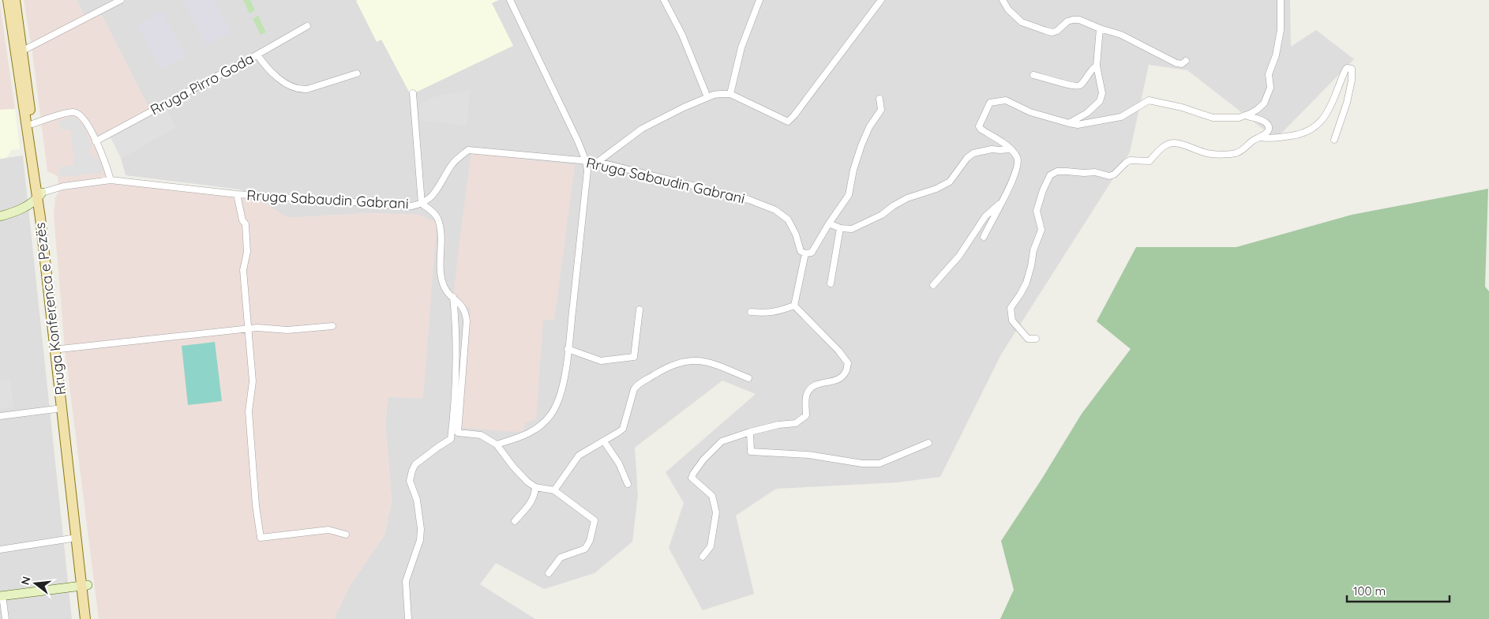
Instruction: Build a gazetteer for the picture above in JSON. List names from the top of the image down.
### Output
{
  "streets": {
    "main road": ["Rruga Konferenca e Pezës"],
    "street": ["Rruga Pirro Goda", "Rruga Sabaudin Gabrani"]
  },
  "crossings": [
    ["Rruga Sabaudin Gabrani", "Rruga Konferenca e Pezës"]
  ],
  "scale_bar": "100 m",
  "north": "left"
}
